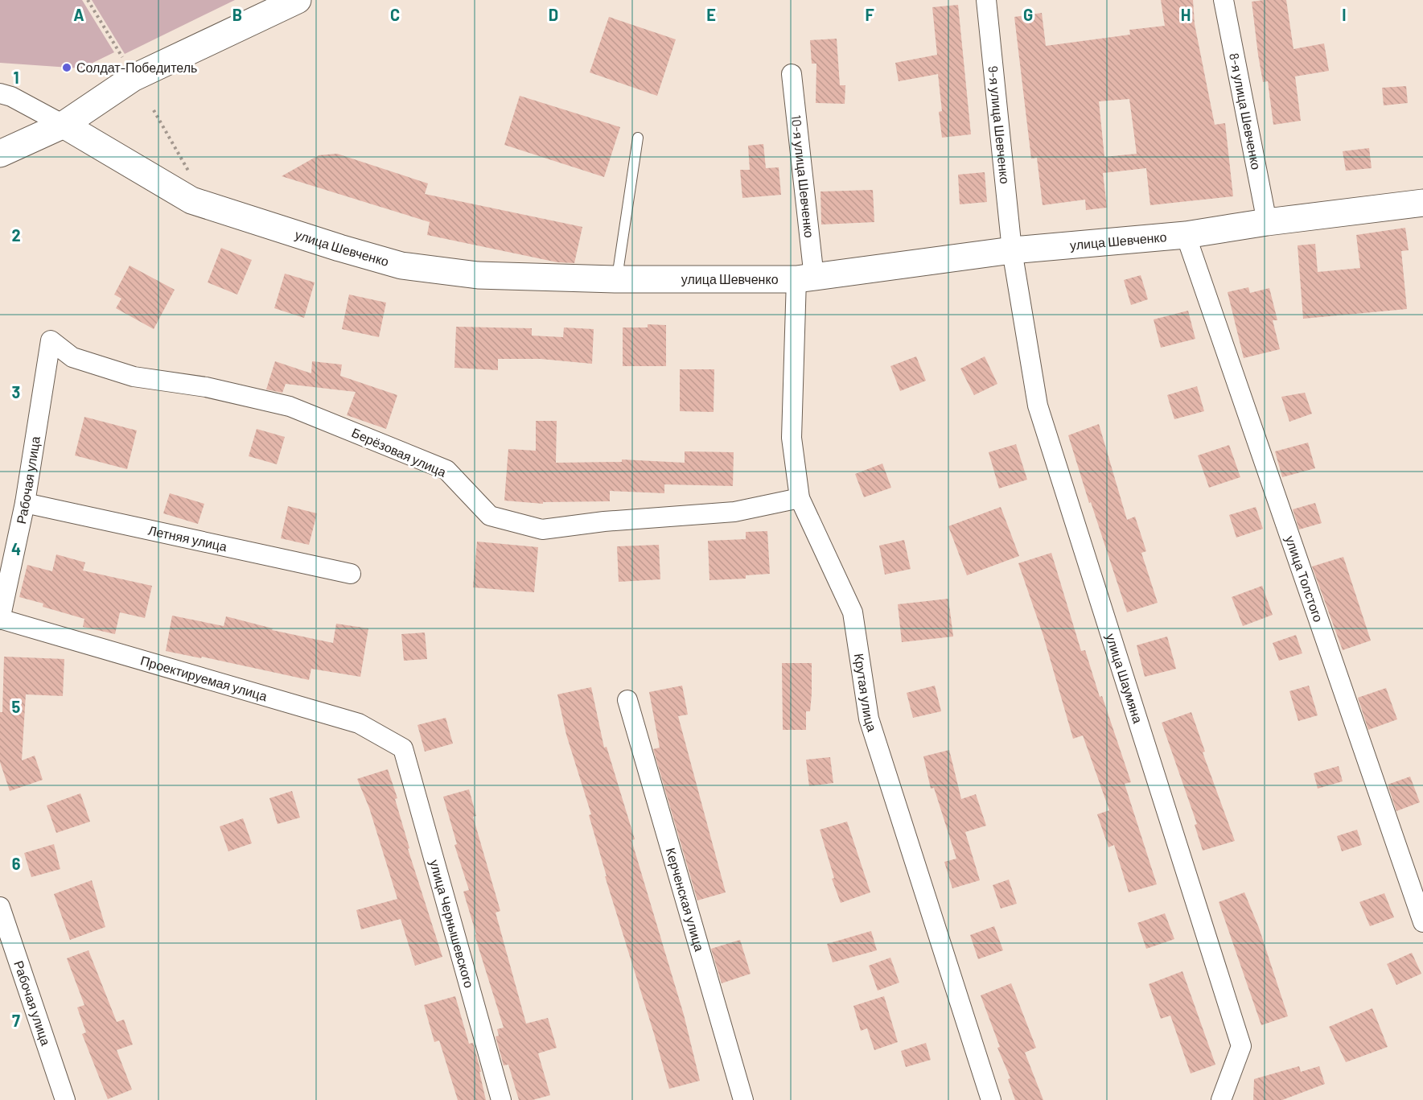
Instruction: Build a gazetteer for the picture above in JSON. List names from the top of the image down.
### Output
{
  "streets": {
    "main road": ["улица Шевченко"],
    "street": [
      "8-я улица Шевченко",
      "9-я улица Шевченко",
      "10-я улица Шевченко",
      "Берёзовая улица",
      "Рабочая улица",
      "Летняя улица",
      "улица Толстого",
      "Проектируемая улица",
      "улица Шаумяна",
      "Крутая улица",
      "Керченская улица",
      "улица Чернышевского"
    ]
  },
  "crossings": [
    ["8-я улица Шевченко", "улица Шевченко"],
    ["9-я улица Шевченко", "улица Шевченко"],
    ["9-я улица Шевченко", "улица Шаумяна"],
    ["10-я улица Шевченко", "улица Шевченко"],
    ["10-я улица Шевченко", "Крутая улица"],
    ["улица Шевченко", "улица Толстого"],
    ["улица Шевченко", "улица Шаумяна"],
    ["улица Шевченко", "Крутая улица"],
    ["Берёзовая улица", "Рабочая улица"],
    ["Берёзовая улица", "Крутая улица"],
    ["Рабочая улица", "Летняя улица"],
    ["Рабочая улица", "Проектируемая улица"],
    ["Проектируемая улица", "улица Чернышевского"]
  ],
  "places": ["Солдат-Победитель"],
  "grid": {
    "columns": [
      "A",
      "B",
      "C",
      "D",
      "E",
      "F",
      "G",
      "H",
      "I"
    ],
    "rows": [
      "1",
      "2",
      "3",
      "4",
      "5",
      "6",
      "7"
    ]
  }
}
